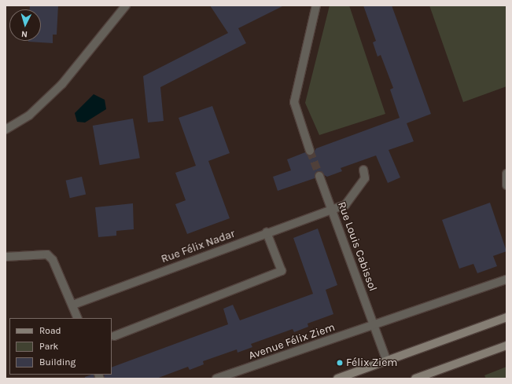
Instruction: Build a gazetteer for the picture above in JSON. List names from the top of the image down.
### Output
{
  "streets": {
    "street": ["Rue Félix Nadar", "Rue Louis Cabissol", "Avenue Félix Ziem"]
  },
  "crossings": [
    ["Rue Félix Nadar", "Rue Louis Cabissol"],
    ["Rue Louis Cabissol", "Avenue Félix Ziem"]
  ],
  "places": ["Félix Ziem"],
  "legend": ["Road", "Park", "Building"],
  "north": "bottom"
}
